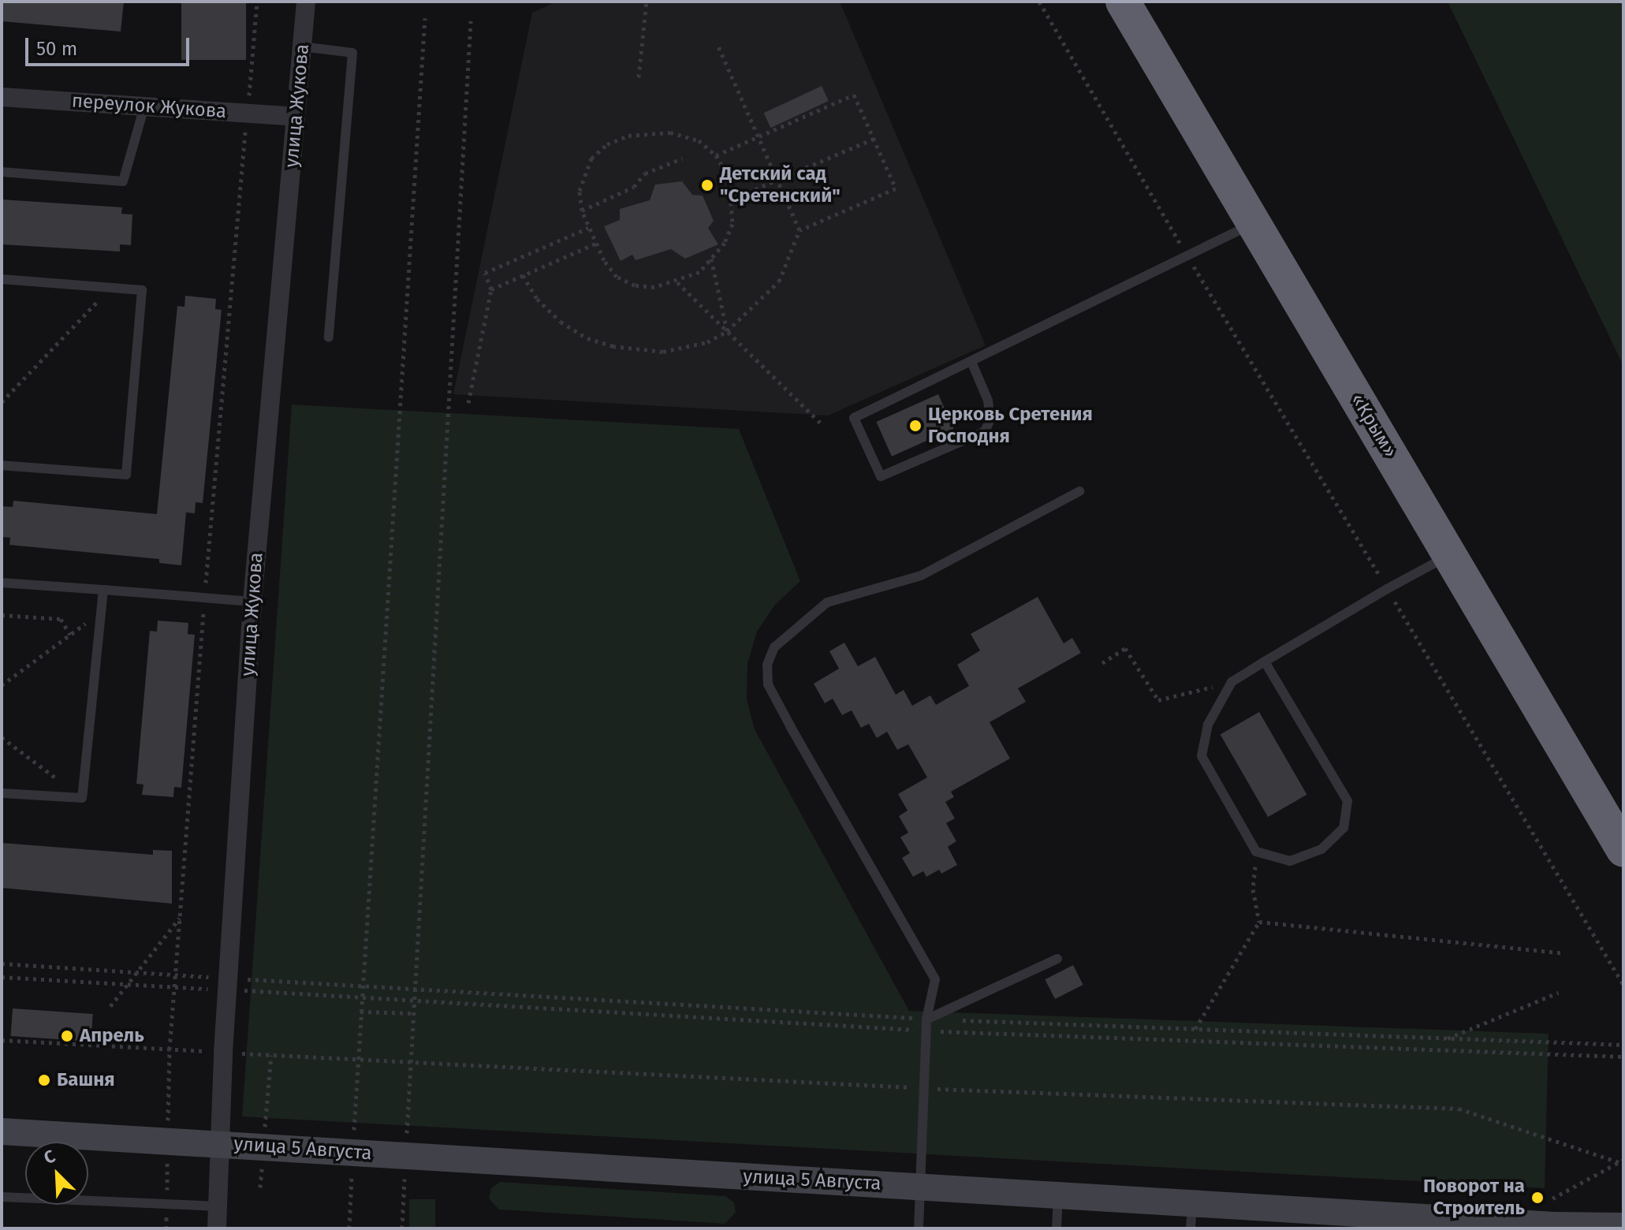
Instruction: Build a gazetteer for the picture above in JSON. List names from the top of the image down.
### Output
{
  "streets": {
    "highway": ["«Крым»"],
    "street": ["улица Жукова", "переулок Жукова", "улица 5 Августа"]
  },
  "crossings": [
    ["улица Жукова", "переулок Жукова"],
    ["улица Жукова", "улица 5 Августа"]
  ],
  "places": [
    "Детский сад \"Сретенский\"",
    "Церковь Сретения Господня",
    "Апрель",
    "Башня",
    "Поворот на Строитель"
  ],
  "scale_bar": "50 m",
  "north": "top left"
}
